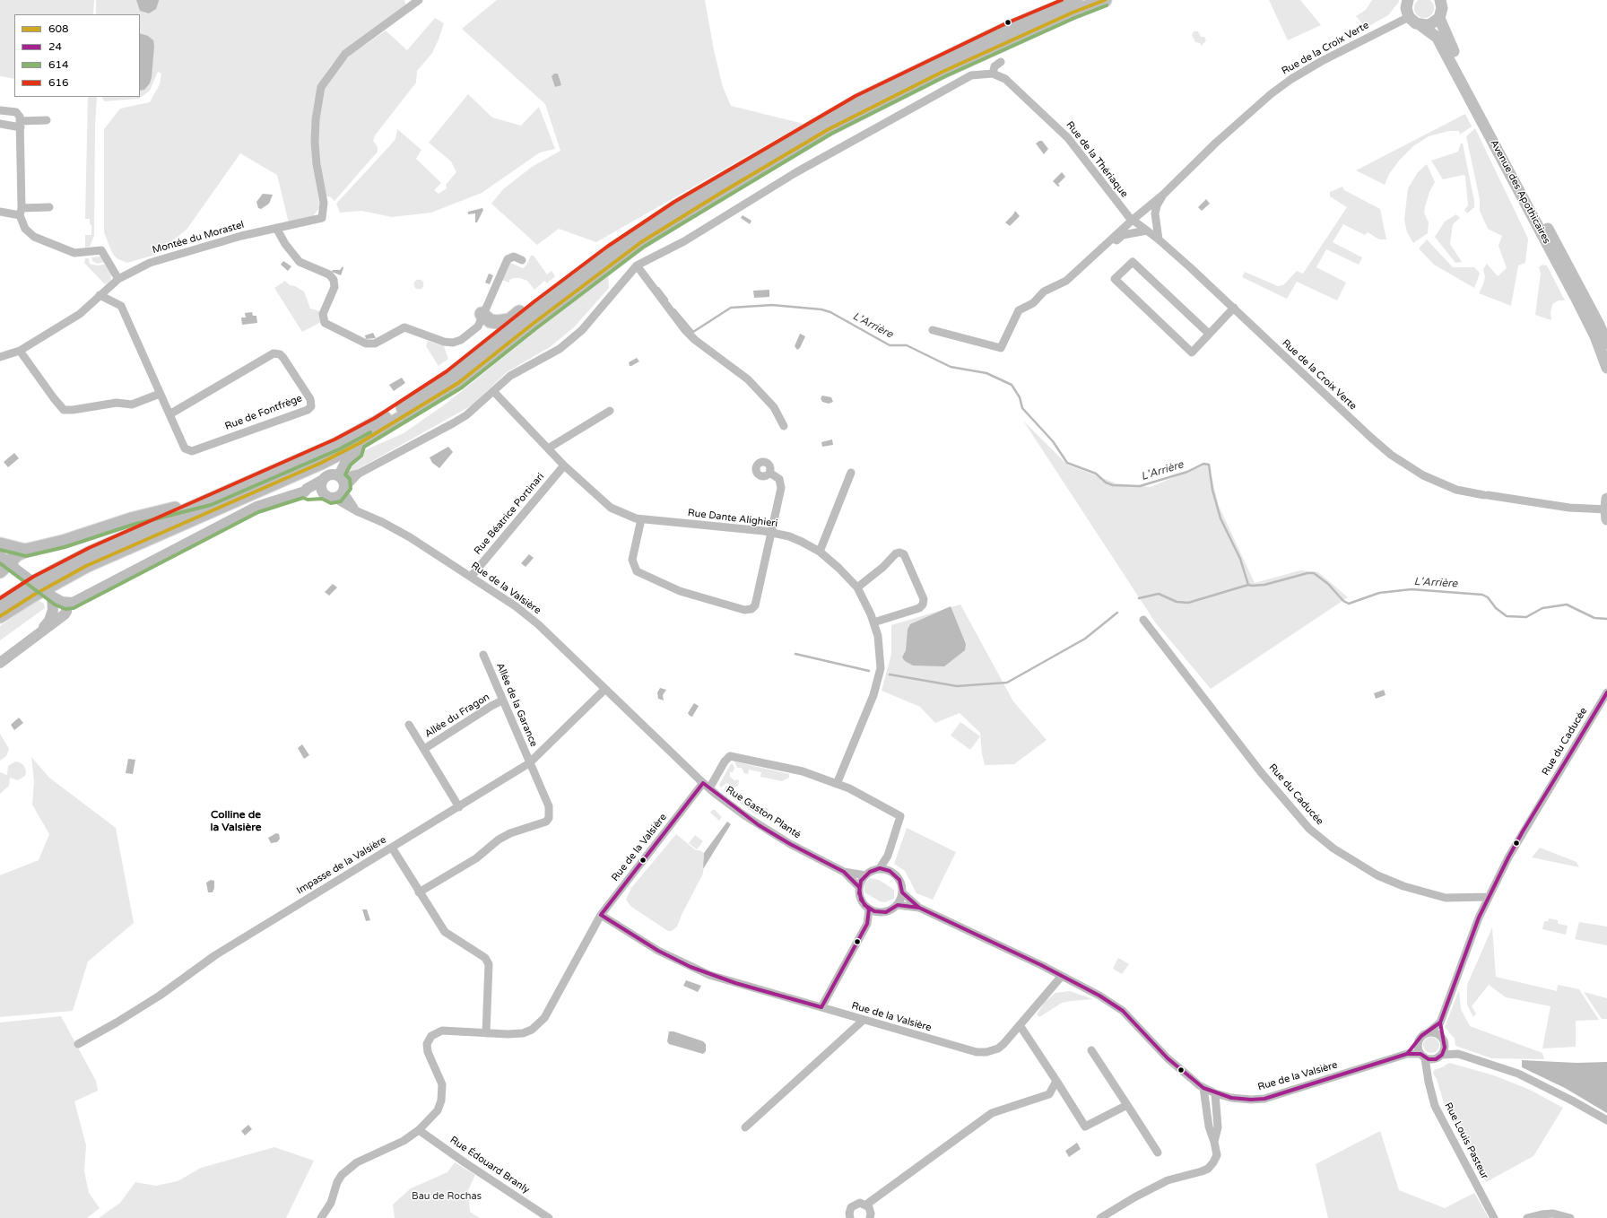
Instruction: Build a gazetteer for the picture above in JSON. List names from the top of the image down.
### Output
{
  "streets": {
    "main road": ["Avenue des Apothicaires"],
    "street": [
      "Rue de la Croix Verte",
      "Rue de la Thériaque",
      "Montée du Morastel",
      "Rue de Fontfrège",
      "Rue Béatrice Portinari",
      "Rue Dante Alighieri",
      "Rue de la Valsière",
      "Allée de la Garance",
      "Allée du Fragon",
      "Rue du Caducée",
      "Rue Gaston Planté",
      "Impasse de la Valsière",
      "Rue Louis Pasteur",
      "Rue Édouard Branly"
    ]
  },
  "crossings": [
    ["Rue de la Croix Verte", "Rue de la Thériaque"],
    ["Rue de la Croix Verte", "Avenue des Apothicaires"],
    ["Montée du Morastel", "Rue de Fontfrège"],
    ["Rue Béatrice Portinari", "Rue Dante Alighieri"],
    ["Rue Béatrice Portinari", "Rue de la Valsière"],
    ["Rue de la Valsière", "Rue du Caducée"],
    ["Rue de la Valsière", "Rue Gaston Planté"],
    ["Rue de la Valsière", "Impasse de la Valsière"],
    ["Rue de la Valsière", "Rue Louis Pasteur"],
    ["Allée de la Garance", "Allée du Fragon"],
    ["Allée de la Garance", "Impasse de la Valsière"],
    ["Rue du Caducée", "Rue Louis Pasteur"]
  ],
  "districts": ["Colline de la Valsière"],
  "water": ["L'Arrière"],
  "parks": ["Bau de Rochas"],
  "lines": [
    "transit line 608",
    "transit line 616",
    "transit line 614",
    "transit line 24"
  ],
  "legend": [
    "608",
    "24",
    "614",
    "616"
  ]
}
